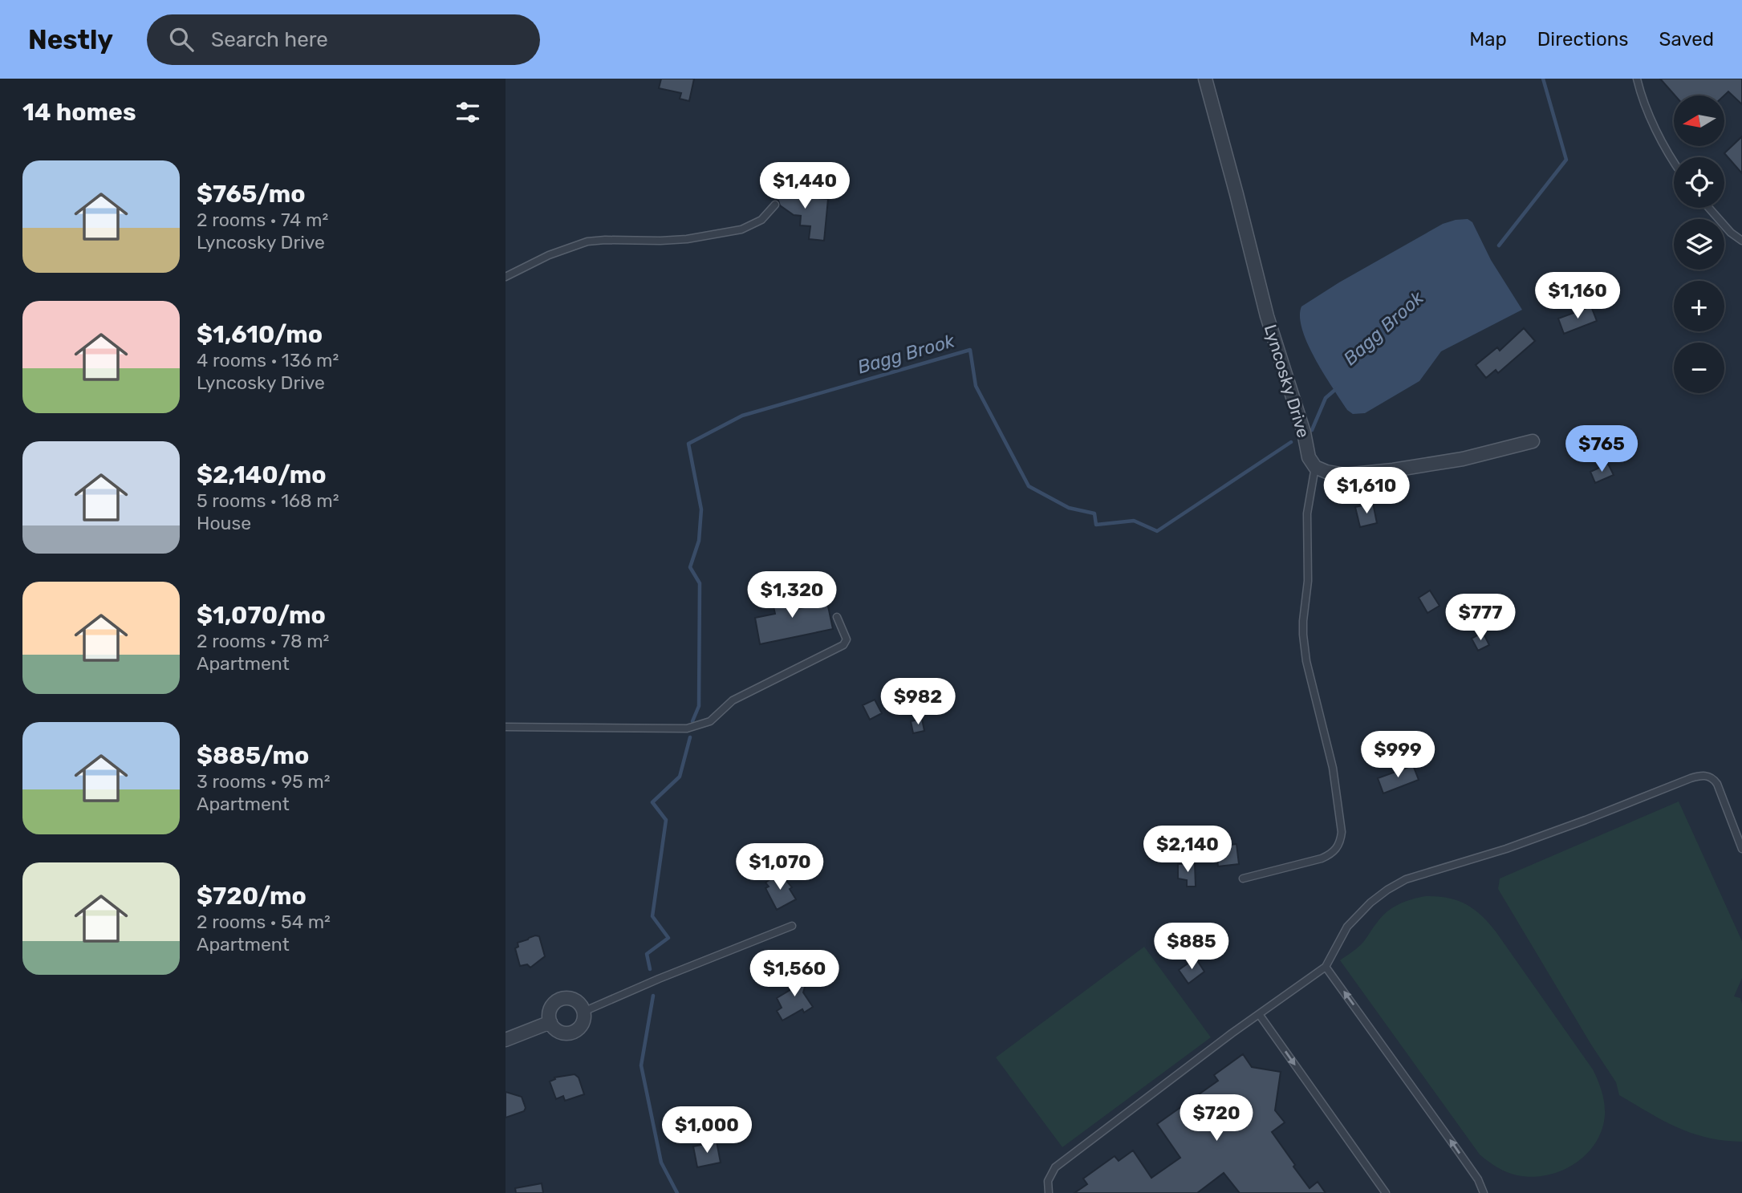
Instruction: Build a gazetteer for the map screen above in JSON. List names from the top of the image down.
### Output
{
  "streets": {
    "street": ["Lyncosky Drive"]
  },
  "water": ["Bagg Brook"],
  "north": "left",
  "page": {
    "header": "Nestly",
    "search": "Search here",
    "nav": ["Map", "Directions", "Saved"],
    "heading": "14 homes",
    "map_buttons": ["+", "−"],
    "list": [
      {
        "name": "$765/mo",
        "note": "2 rooms · 74 m² · Lyncosky Drive"
      },
      {
        "name": "$1,610/mo",
        "note": "4 rooms · 136 m² · Lyncosky Drive"
      },
      {
        "name": "$2,140/mo",
        "note": "5 rooms · 168 m² · House"
      },
      {
        "name": "$1,070/mo",
        "note": "2 rooms · 78 m² · Apartment"
      },
      {
        "name": "$885/mo",
        "note": "3 rooms · 95 m² · Apartment"
      },
      {
        "name": "$720/mo",
        "note": "2 rooms · 54 m² · Apartment"
      }
    ],
    "price": [
      "$1,440",
      "$1,160",
      "$765",
      "$1,610",
      "$1,320",
      "$777",
      "$982",
      "$999",
      "$2,140",
      "$1,070",
      "$885",
      "$1,560",
      "$720",
      "$1,000"
    ]
  }
}
